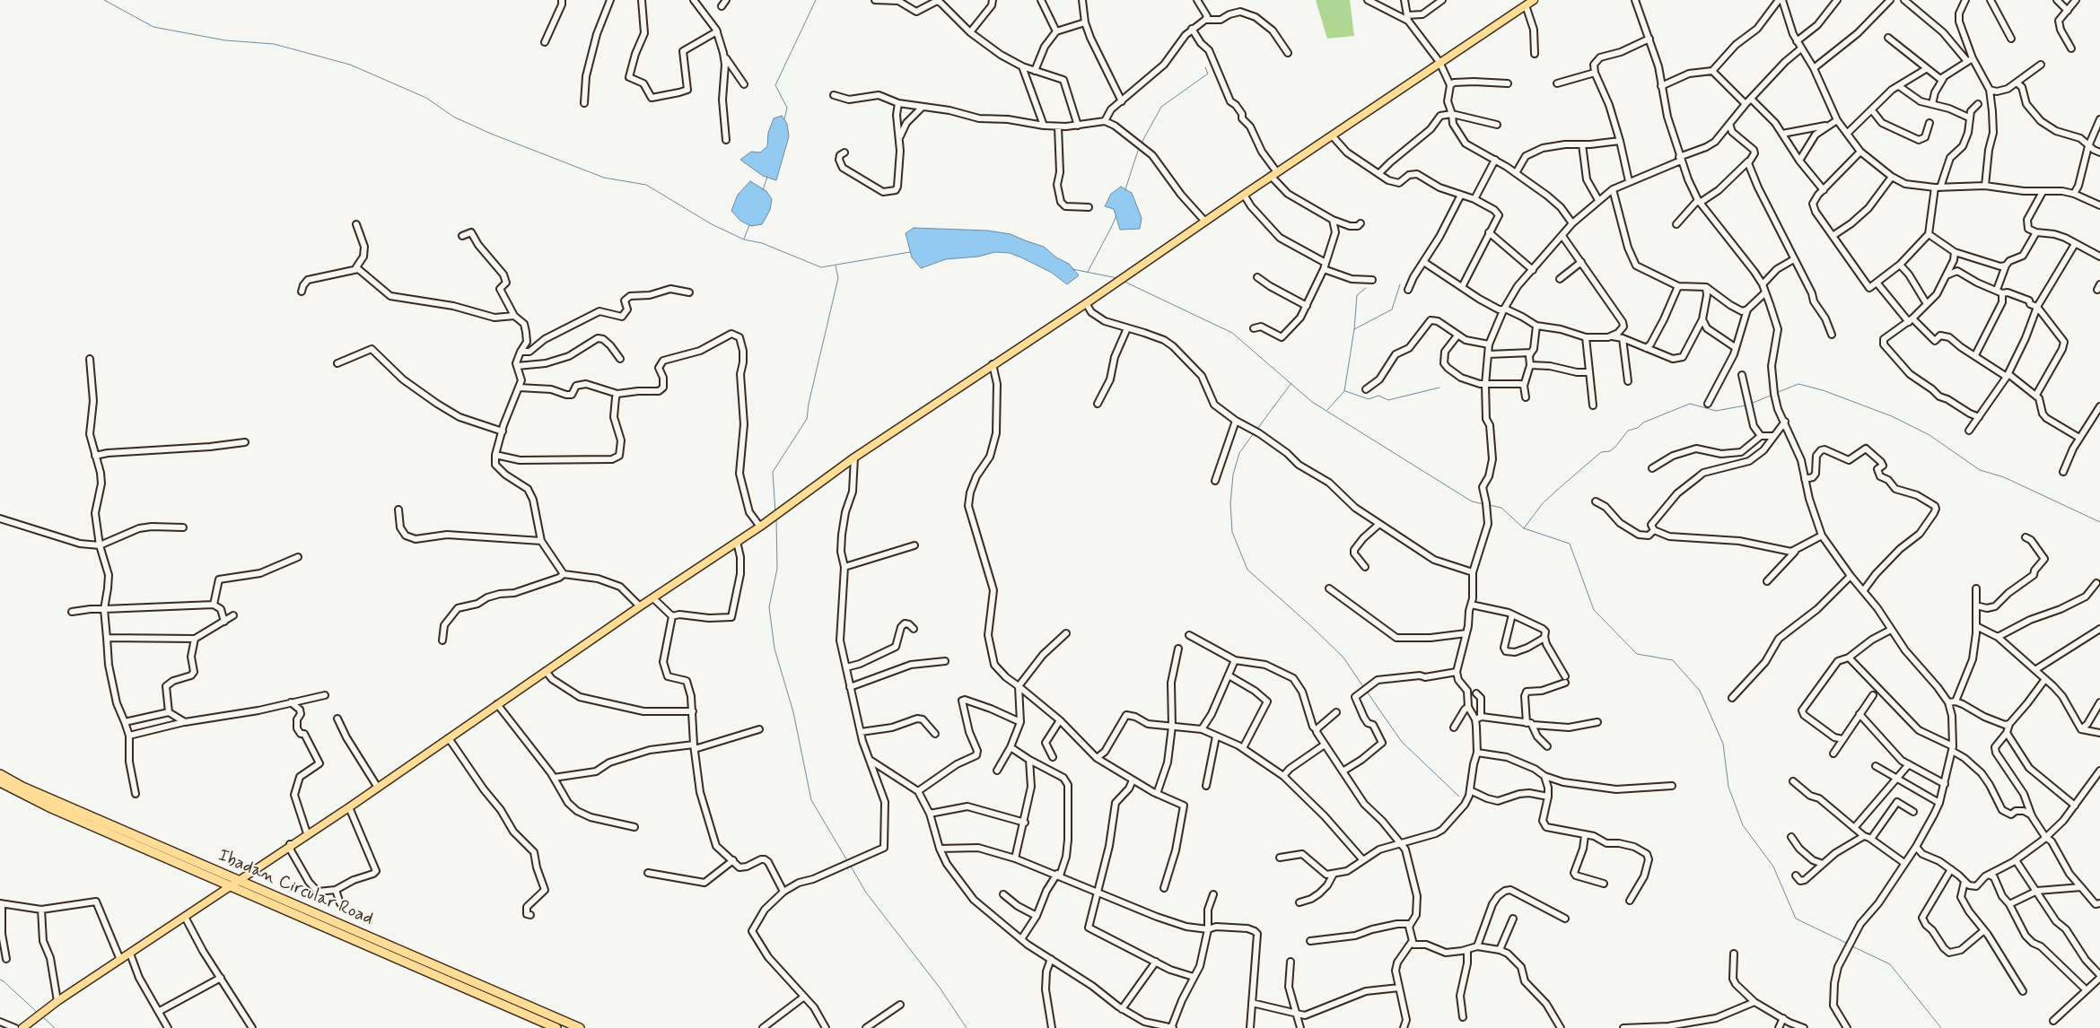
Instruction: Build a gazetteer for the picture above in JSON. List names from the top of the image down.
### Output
{
  "streets": {
    "highway": ["Ibadan Circular Road"]
  }
}
